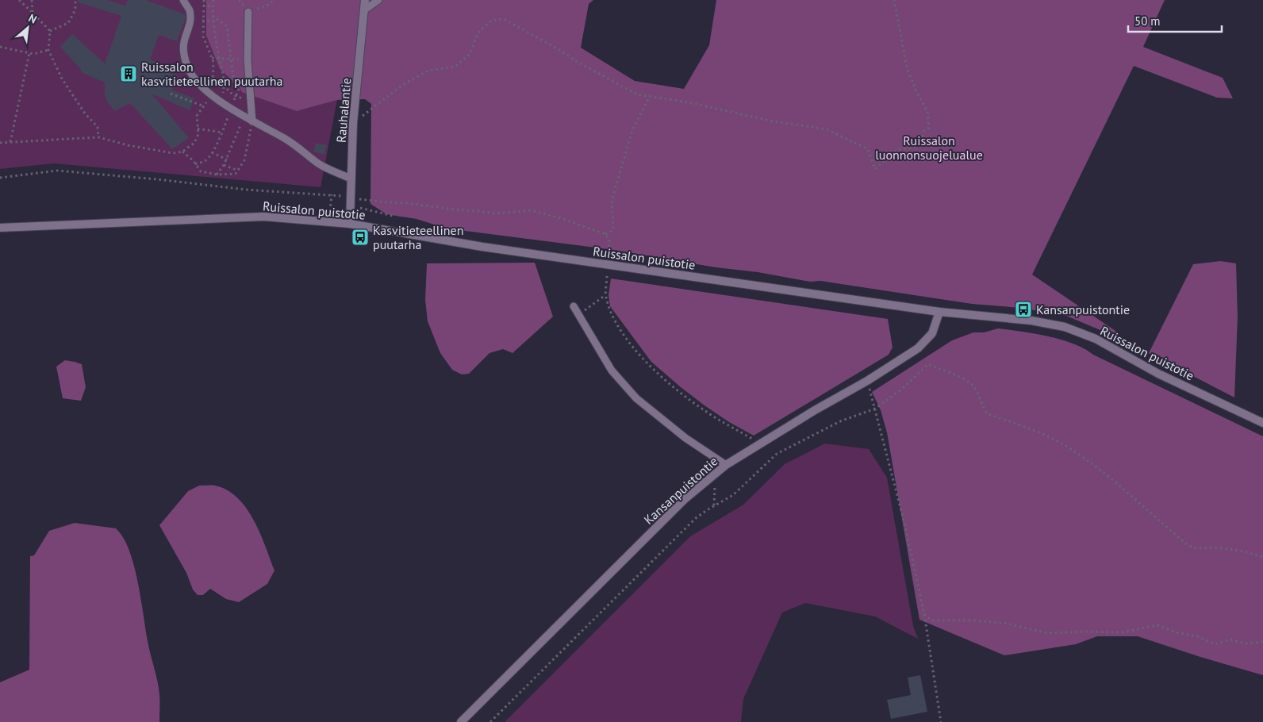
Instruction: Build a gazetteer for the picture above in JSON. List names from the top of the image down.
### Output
{
  "streets": {
    "street": ["Rauhalantie", "Ruissalon puistotie", "Kansanpuistontie"]
  },
  "crossings": [
    ["Rauhalantie", "Ruissalon puistotie"],
    ["Ruissalon puistotie", "Kansanpuistontie"]
  ],
  "parks": ["Ruissalon luonnonsuojelualue"],
  "places": {
    "building": ["Ruissalon kasvitieteellinen puutarha"],
    "bus stop": ["Kasvitieteellinen puutarha", "Kansanpuistontie"]
  },
  "scale_bar": "50 m",
  "north": "top right"
}
